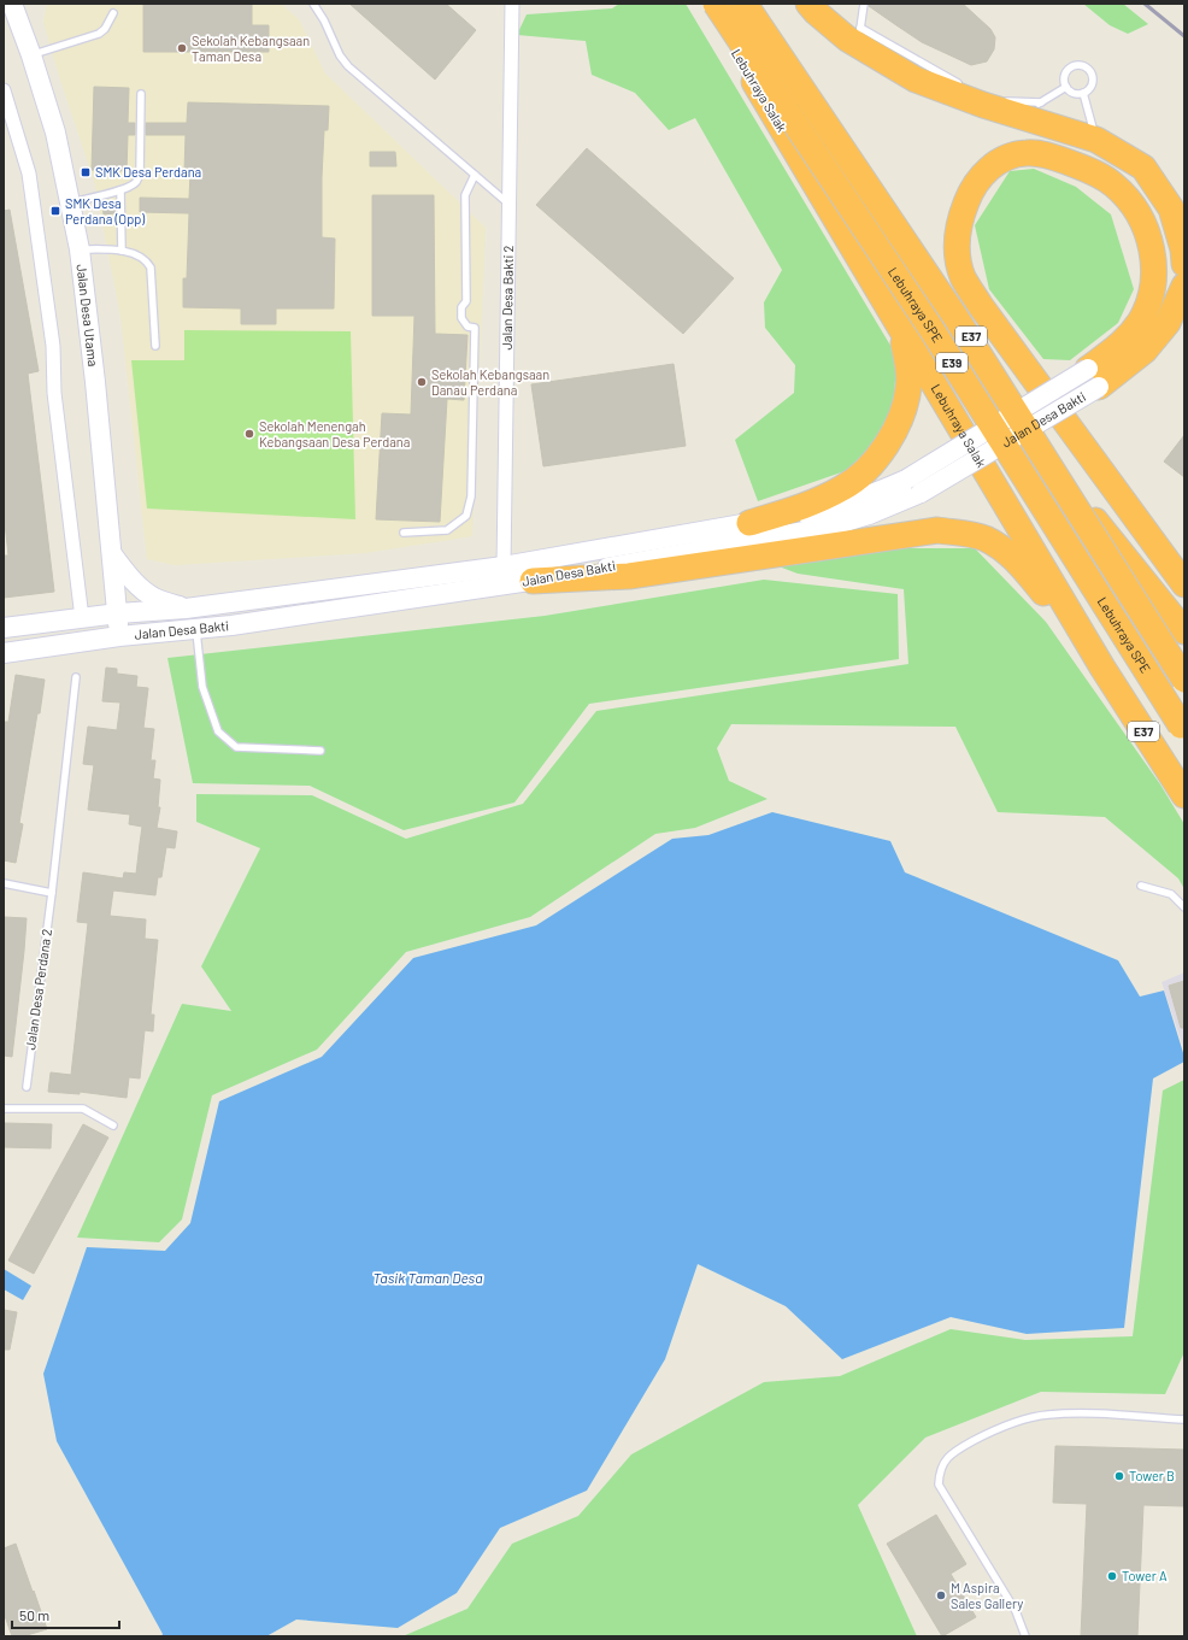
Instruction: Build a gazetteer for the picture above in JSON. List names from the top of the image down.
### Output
{
  "streets": {
    "highway": [
      "Lebuhraya Salak",
      "Lebuhraya SPE",
      "E37",
      "E39"
    ],
    "street": ["Jalan Desa Bakti 2", "Jalan Desa Utama", "Jalan Desa Bakti"],
    "lane": ["Jalan Desa Perdana 2"]
  },
  "crossings": [
    ["Jalan Desa Bakti 2", "Jalan Desa Bakti"],
    ["Jalan Desa Utama", "Jalan Desa Bakti"]
  ],
  "water": ["Tasik Taman Desa"],
  "places": {
    "other": [
      "Sekolah Kebangsaan Taman Desa",
      "Sekolah Kebangsaan Danau Perdana",
      "Sekolah Menengah Kebangsaan Desa Perdana",
      "Tower B",
      "Tower A",
      "M Aspira Sales Gallery"
    ],
    "transit": ["SMK Desa Perdana", "SMK Desa Perdana (Opp)"]
  },
  "scale_bar": "50 m"
}
